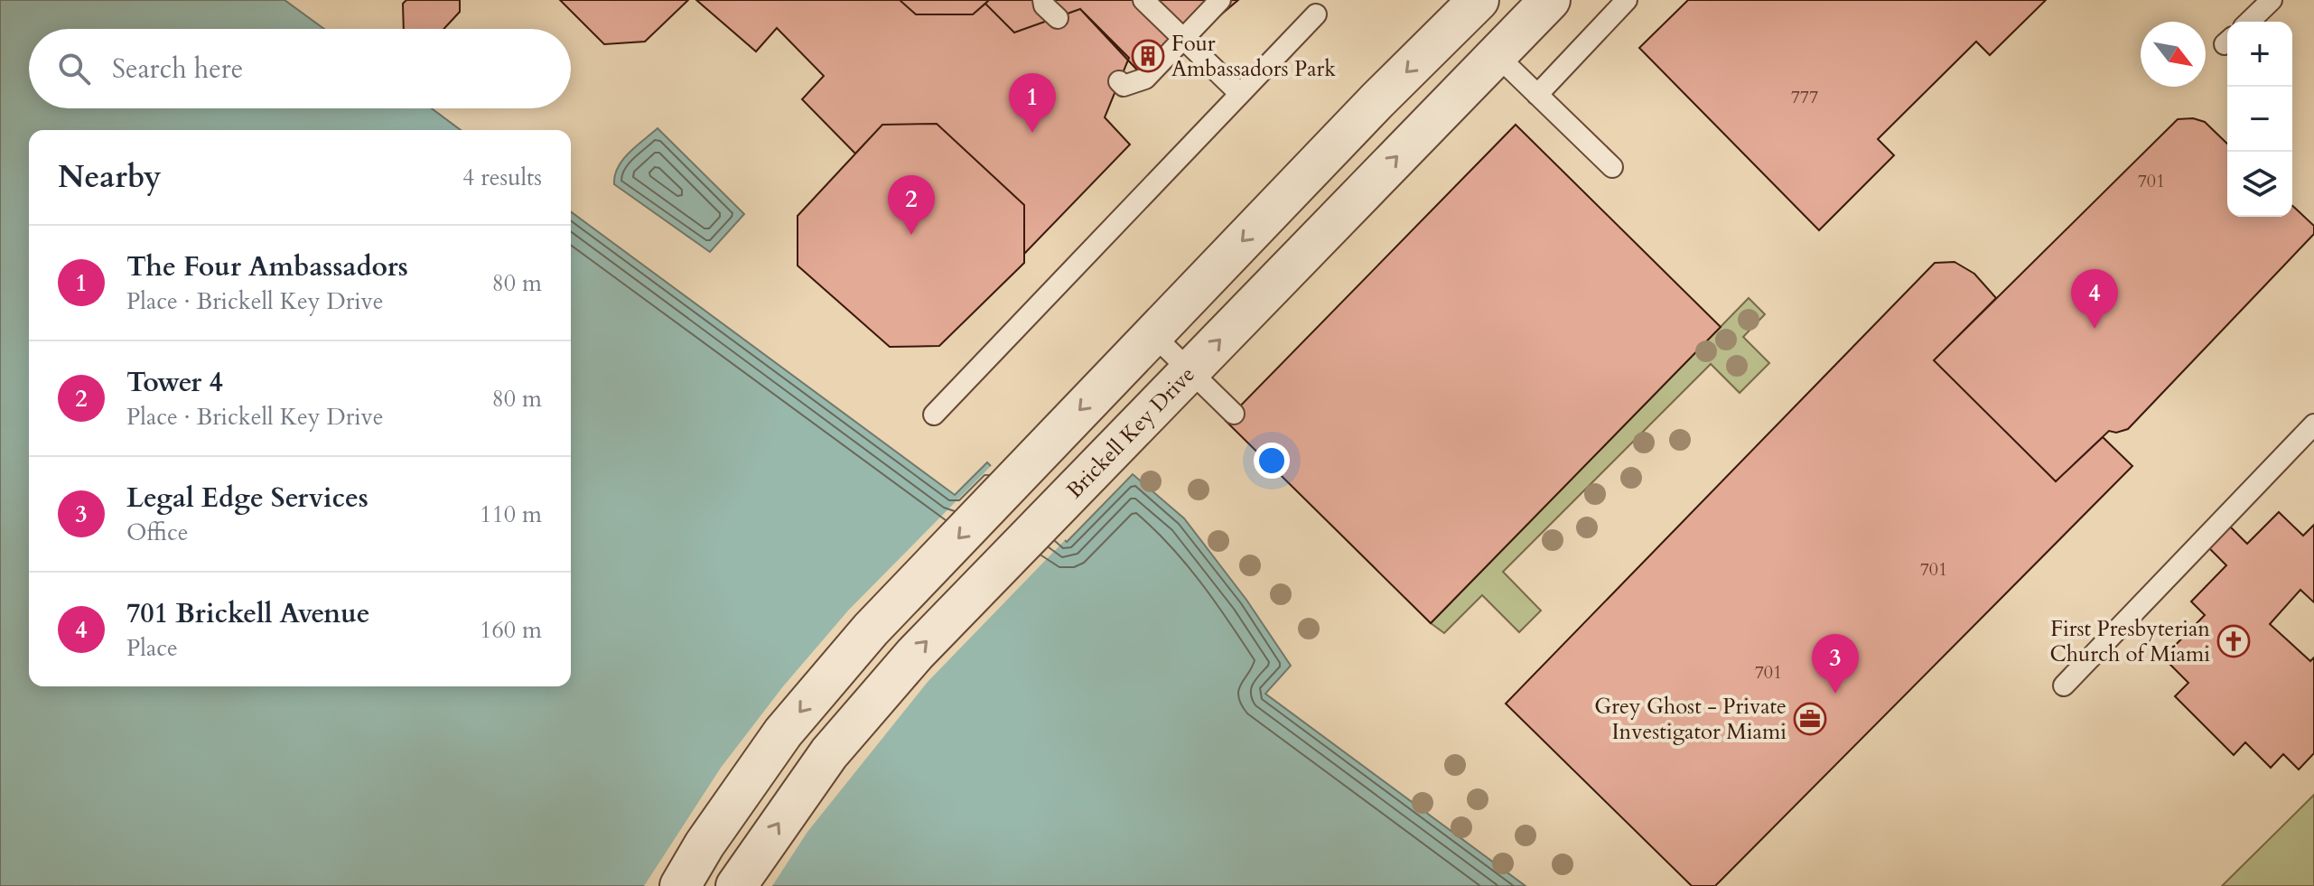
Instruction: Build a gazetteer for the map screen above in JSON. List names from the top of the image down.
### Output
{
  "streets": {
    "street": ["Brickell Key Drive"]
  },
  "places": {
    "building": ["Four Ambassadors Park"],
    "church": ["First Presbyterian Church of Miami"],
    "office": ["Grey Ghost - Private Investigator Miami"]
  },
  "house_numbers": [
    "777",
    "701",
    "701",
    "701"
  ],
  "north": "bottom right",
  "page": {
    "map_buttons": ["+", "−"],
    "search": "Search here",
    "pins": [
      "1",
      "2",
      "4",
      "3"
    ],
    "heading": ["Nearby", "4 results"],
    "list": [
      {
        "mark": "1",
        "name": "The Four Ambassadors",
        "note": "Place · Brickell Key Drive",
        "value": "80 m"
      },
      {
        "mark": "2",
        "name": "Tower 4",
        "note": "Place · Brickell Key Drive",
        "value": "80 m"
      },
      {
        "mark": "3",
        "name": "Legal Edge Services",
        "note": "Office",
        "value": "110 m"
      },
      {
        "mark": "4",
        "name": "701 Brickell Avenue",
        "note": "Place",
        "value": "160 m"
      }
    ]
  }
}
